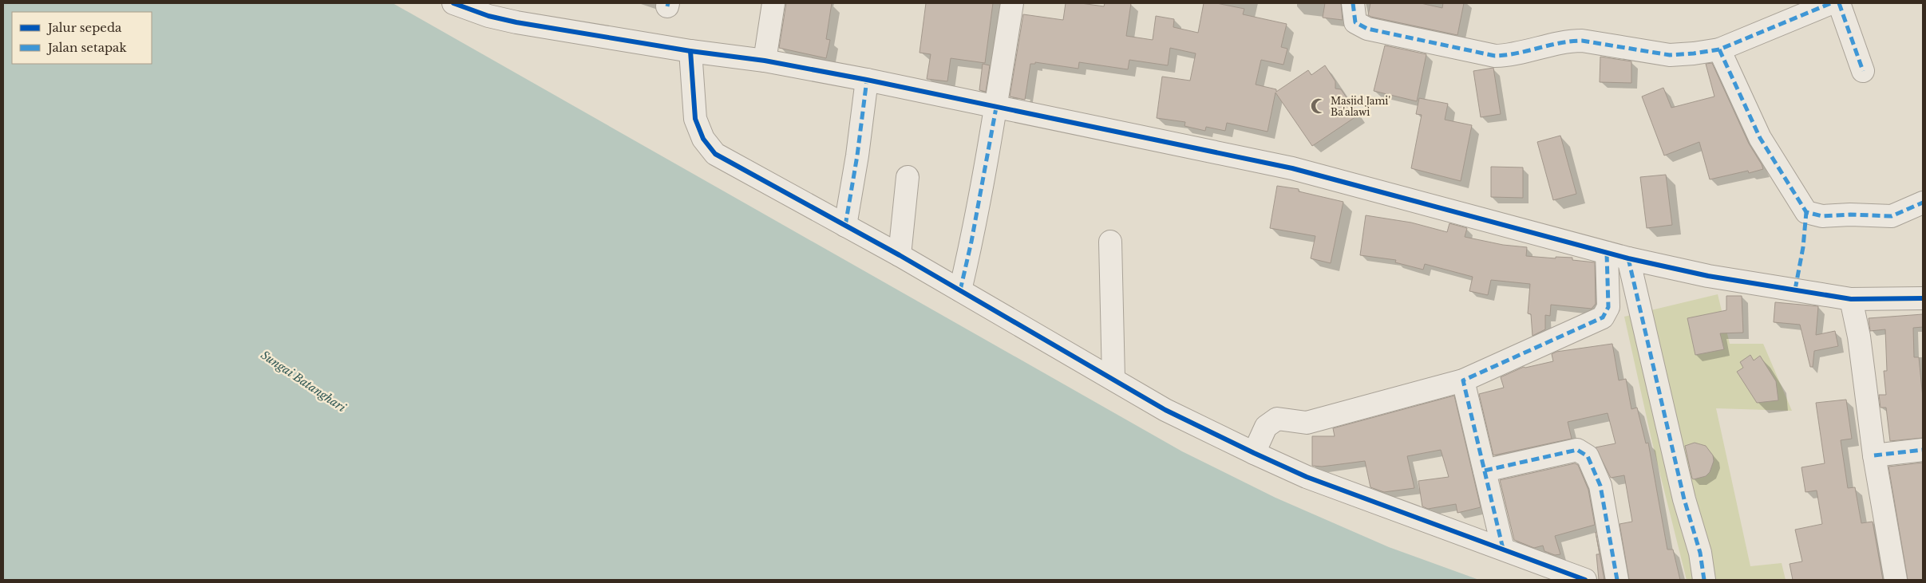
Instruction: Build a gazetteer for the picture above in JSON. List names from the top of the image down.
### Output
{
  "water": ["Sungai Batanghari"],
  "places": {
    "mosque": ["Masjid Jami' Ba'alawi"]
  },
  "legend": ["Jalur sepeda", "Jalan setapak"]
}
